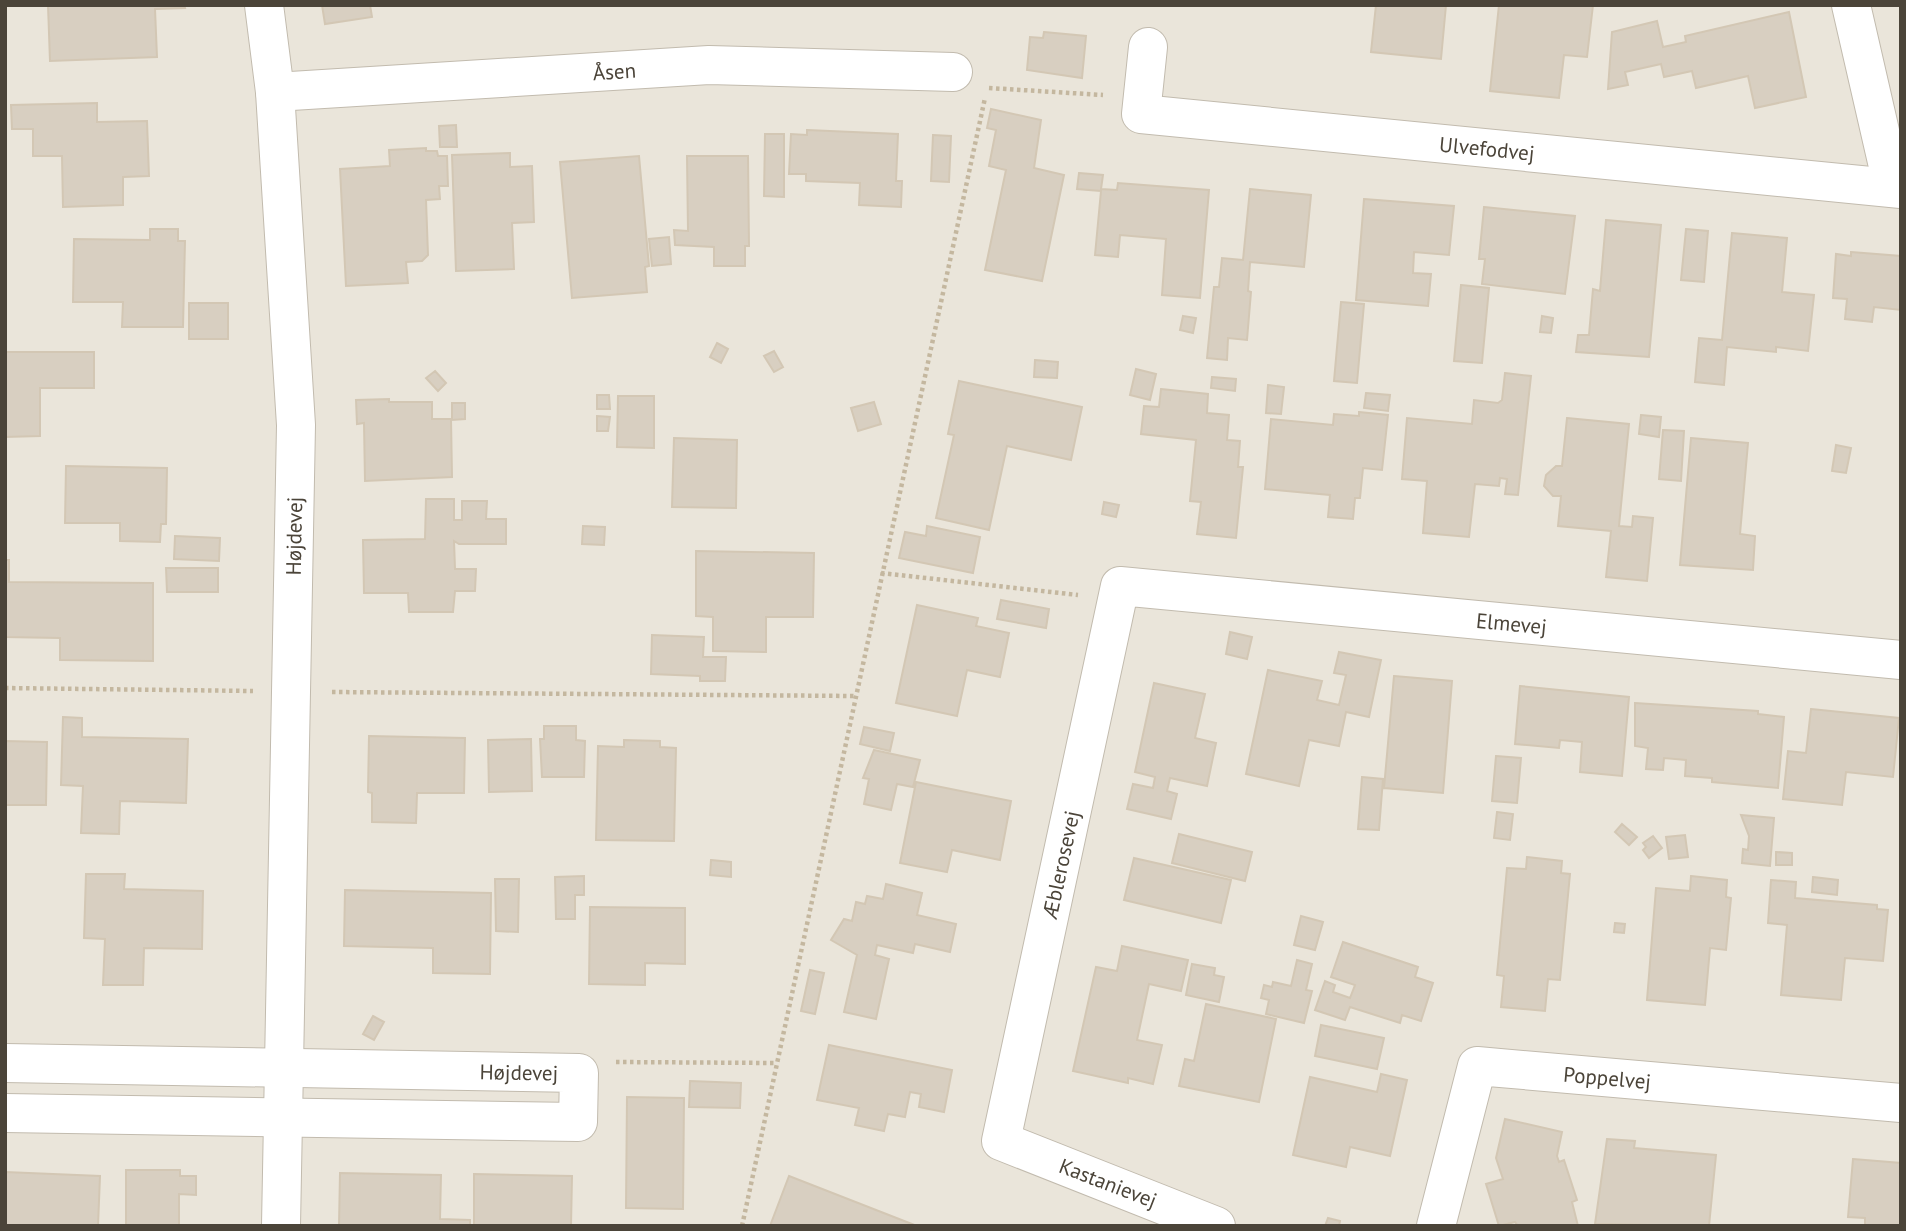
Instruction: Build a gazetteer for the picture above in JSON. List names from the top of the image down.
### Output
{
  "streets": {
    "street": [
      "Åsen",
      "Ulvefodvej",
      "Højdevej",
      "Elmevej",
      "Æblerosevej",
      "Poppelvej",
      "Kastanievej"
    ]
  },
  "crossings": [
    ["Åsen", "Højdevej"],
    ["Elmevej", "Æblerosevej"],
    ["Æblerosevej", "Kastanievej"]
  ]
}
